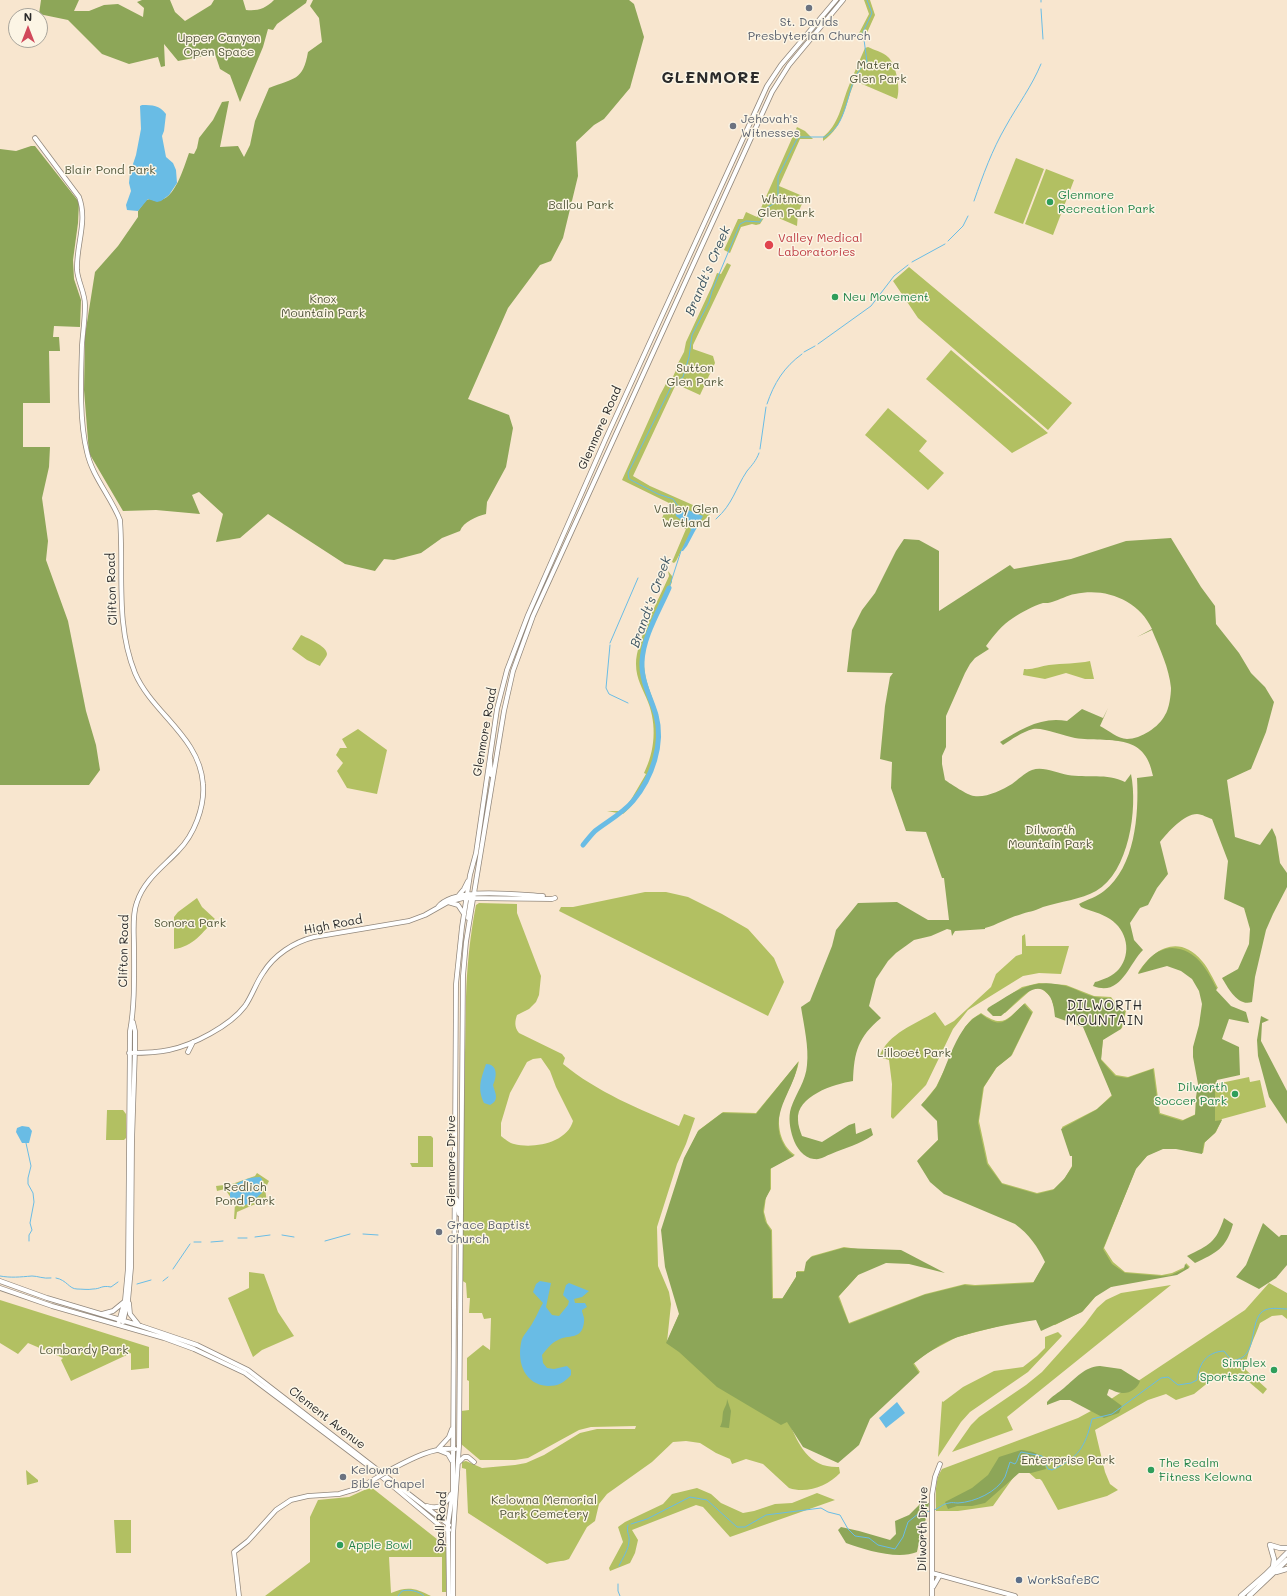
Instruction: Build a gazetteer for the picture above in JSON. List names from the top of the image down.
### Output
{
  "streets": {
    "main road": [
      "Glenmore Road",
      "Clifton Road",
      "High Road",
      "Glenmore Drive",
      "Clement Avenue",
      "Spall Road",
      "Dilworth Drive"
    ]
  },
  "crossings": [
    ["Glenmore Road", "High Road"],
    ["Glenmore Road", "Glenmore Drive"],
    ["Clifton Road", "High Road"],
    ["Clifton Road", "Clement Avenue"],
    ["High Road", "Glenmore Drive"],
    ["Glenmore Drive", "Spall Road"],
    ["Clement Avenue", "Spall Road"]
  ],
  "districts": ["GLENMORE", "DILWORTH MOUNTAIN"],
  "water": ["Brandt's Creek"],
  "parks": [
    "Upper Canyon Open Space",
    "Matera Glen Park",
    "Blair Pond Park",
    "Whitman Glen Park",
    "Ballou Park",
    "Knox Mountain Park",
    "Sutton Glen Park",
    "Valley Glen Wetland",
    "Dilworth Mountain Park",
    "Sonora Park",
    "Lillooet Park",
    "Redlich Pond Park",
    "Lombardy Park",
    "Enterprise Park",
    "Kelowna Memorial Park Cemetery"
  ],
  "places": [
    "St. Davids Presbyterian Church",
    "Jehovah's Witnesses",
    "Glenmore Recreation Park",
    "Valley Medical Laboratories",
    "Neu Movement",
    "Dilworth Soccer Park",
    "Grace Baptist Church",
    "Simplex Sportszone",
    "The Realm Fitness Kelowna",
    "Kelowna Bible Chapel",
    "Apple Bowl",
    "WorkSafeBC"
  ],
  "north": "top"
}
